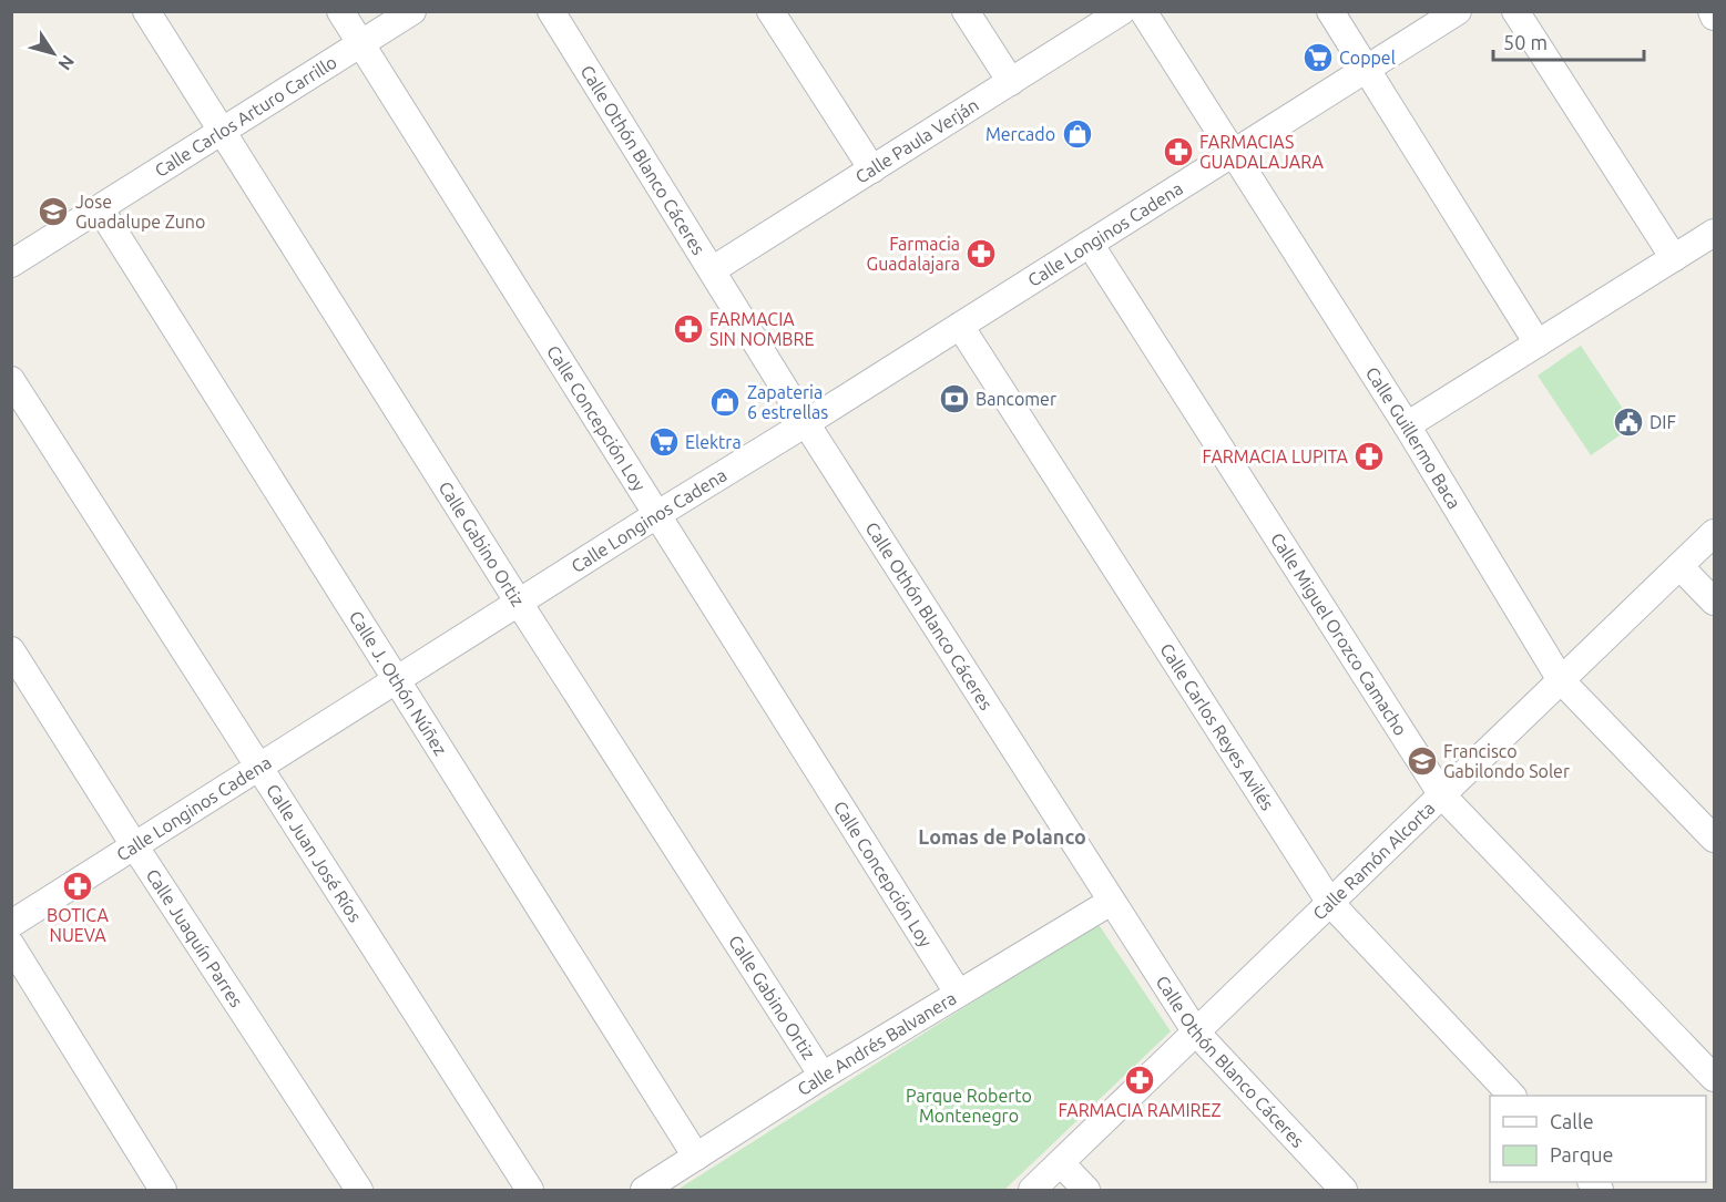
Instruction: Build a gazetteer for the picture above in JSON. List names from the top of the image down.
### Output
{
  "streets": {
    "street": [
      "Calle Carlos Arturo Carrillo",
      "Calle Paula Verján",
      "Calle Othón Blanco Cáceres",
      "Calle Longinos Cadena",
      "Calle Concepción Loy",
      "Calle Guillermo Baca",
      "Calle Gabino Ortiz",
      "Calle Miguel Orozco Camacho",
      "Calle J. Othón Núñez",
      "Calle Carlos Reyes Avilés",
      "Calle Juan José Ríos",
      "Calle Ramón Alcorta",
      "Calle Juaquín Parres",
      "Calle Andrés Balvanera"
    ]
  },
  "crossings": [
    ["Calle Carlos Arturo Carrillo", "Calle Concepción Loy"],
    ["Calle Carlos Arturo Carrillo", "Calle Gabino Ortiz"],
    ["Calle Carlos Arturo Carrillo", "Calle J. Othón Núñez"],
    ["Calle Paula Verján", "Calle Othón Blanco Cáceres"],
    ["Calle Othón Blanco Cáceres", "Calle Longinos Cadena"],
    ["Calle Othón Blanco Cáceres", "Calle Ramón Alcorta"],
    ["Calle Othón Blanco Cáceres", "Calle Andrés Balvanera"],
    ["Calle Longinos Cadena", "Calle Concepción Loy"],
    ["Calle Longinos Cadena", "Calle Guillermo Baca"],
    ["Calle Longinos Cadena", "Calle Gabino Ortiz"],
    ["Calle Longinos Cadena", "Calle Miguel Orozco Camacho"],
    ["Calle Longinos Cadena", "Calle J. Othón Núñez"],
    ["Calle Longinos Cadena", "Calle Carlos Reyes Avilés"],
    ["Calle Longinos Cadena", "Calle Juan José Ríos"],
    ["Calle Longinos Cadena", "Calle Juaquín Parres"],
    ["Calle Concepción Loy", "Calle Andrés Balvanera"],
    ["Calle Guillermo Baca", "Calle Ramón Alcorta"],
    ["Calle Gabino Ortiz", "Calle Andrés Balvanera"],
    ["Calle Miguel Orozco Camacho", "Calle Ramón Alcorta"],
    ["Calle J. Othón Núñez", "Calle Andrés Balvanera"],
    ["Calle Carlos Reyes Avilés", "Calle Ramón Alcorta"]
  ],
  "districts": ["Lomas de Polanco"],
  "parks": ["Parque Roberto Montenegro"],
  "places": {
    "supermarket": ["Coppel", "Elektra"],
    "shop": ["Mercado", "Zapateria 6 estrellas"],
    "pharmacy": [
      "FARMACIAS GUADALAJARA",
      "Farmacia Guadalajara",
      "FARMACIA SIN NOMBRE",
      "FARMACIA LUPITA",
      "BOTICA NUEVA",
      "FARMACIA RAMIREZ"
    ],
    "school or university": ["Jose Guadalupe Zuno", "Francisco Gabilondo Soler"],
    "bank": ["Bancomer"],
    "public building": ["DIF"]
  },
  "legend": ["Calle", "Parque"],
  "scale_bar": "50 m",
  "north": "bottom right"
}
